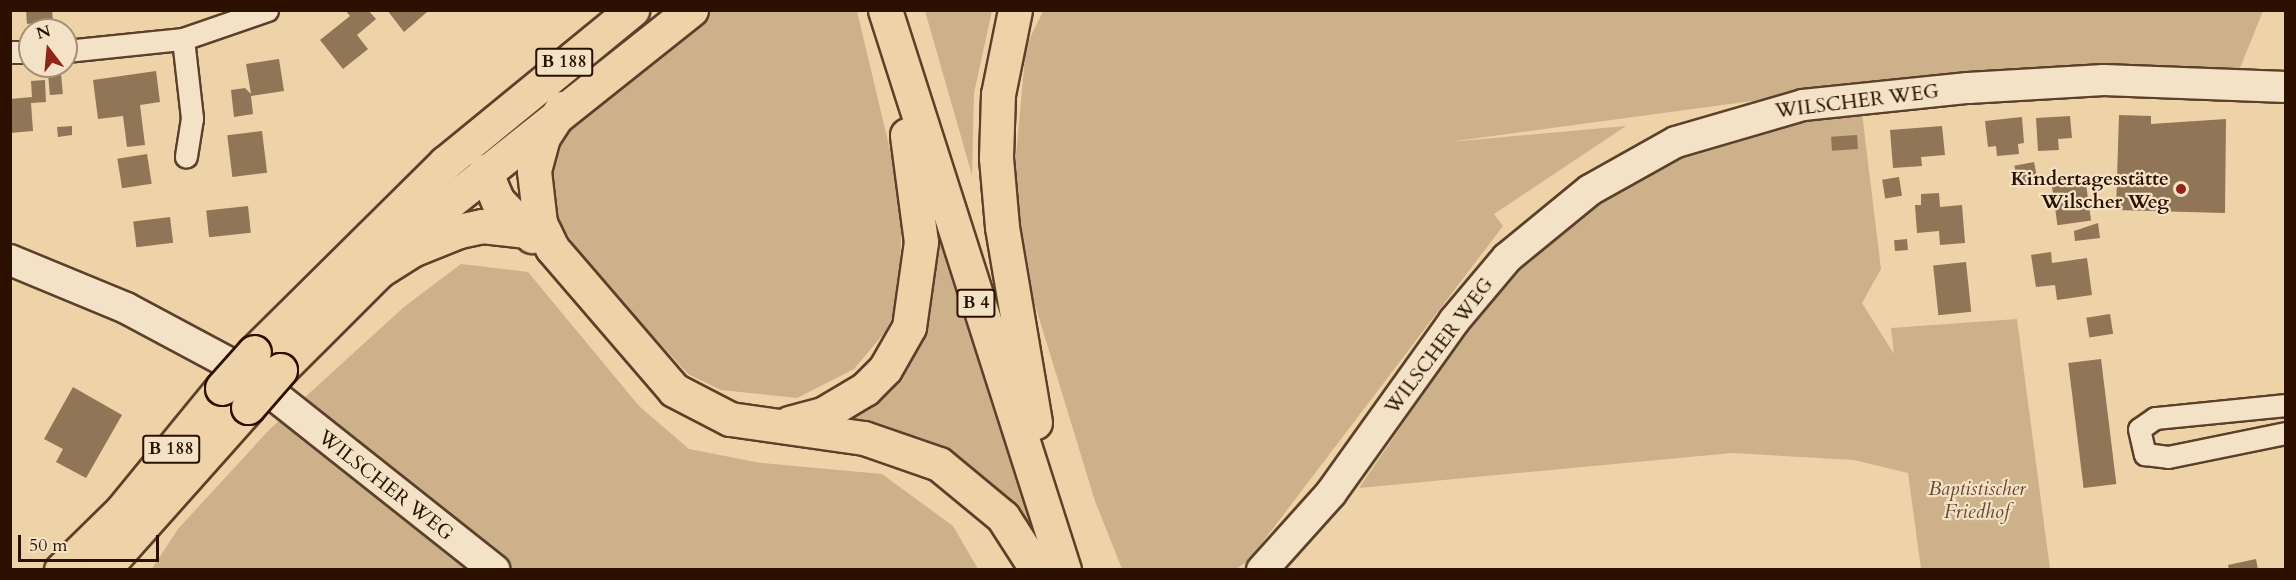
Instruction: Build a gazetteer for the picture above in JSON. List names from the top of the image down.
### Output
{
  "streets": {
    "main road": ["B 188", "B 4"],
    "street": ["WILSCHER WEG"]
  },
  "crossings": [
    ["B 188", "WILSCHER WEG"]
  ],
  "parks": ["Baptistischer Friedhof"],
  "places": ["Kindertagesstätte Wilscher Weg"],
  "scale_bar": "50 m",
  "north": "top"
}
